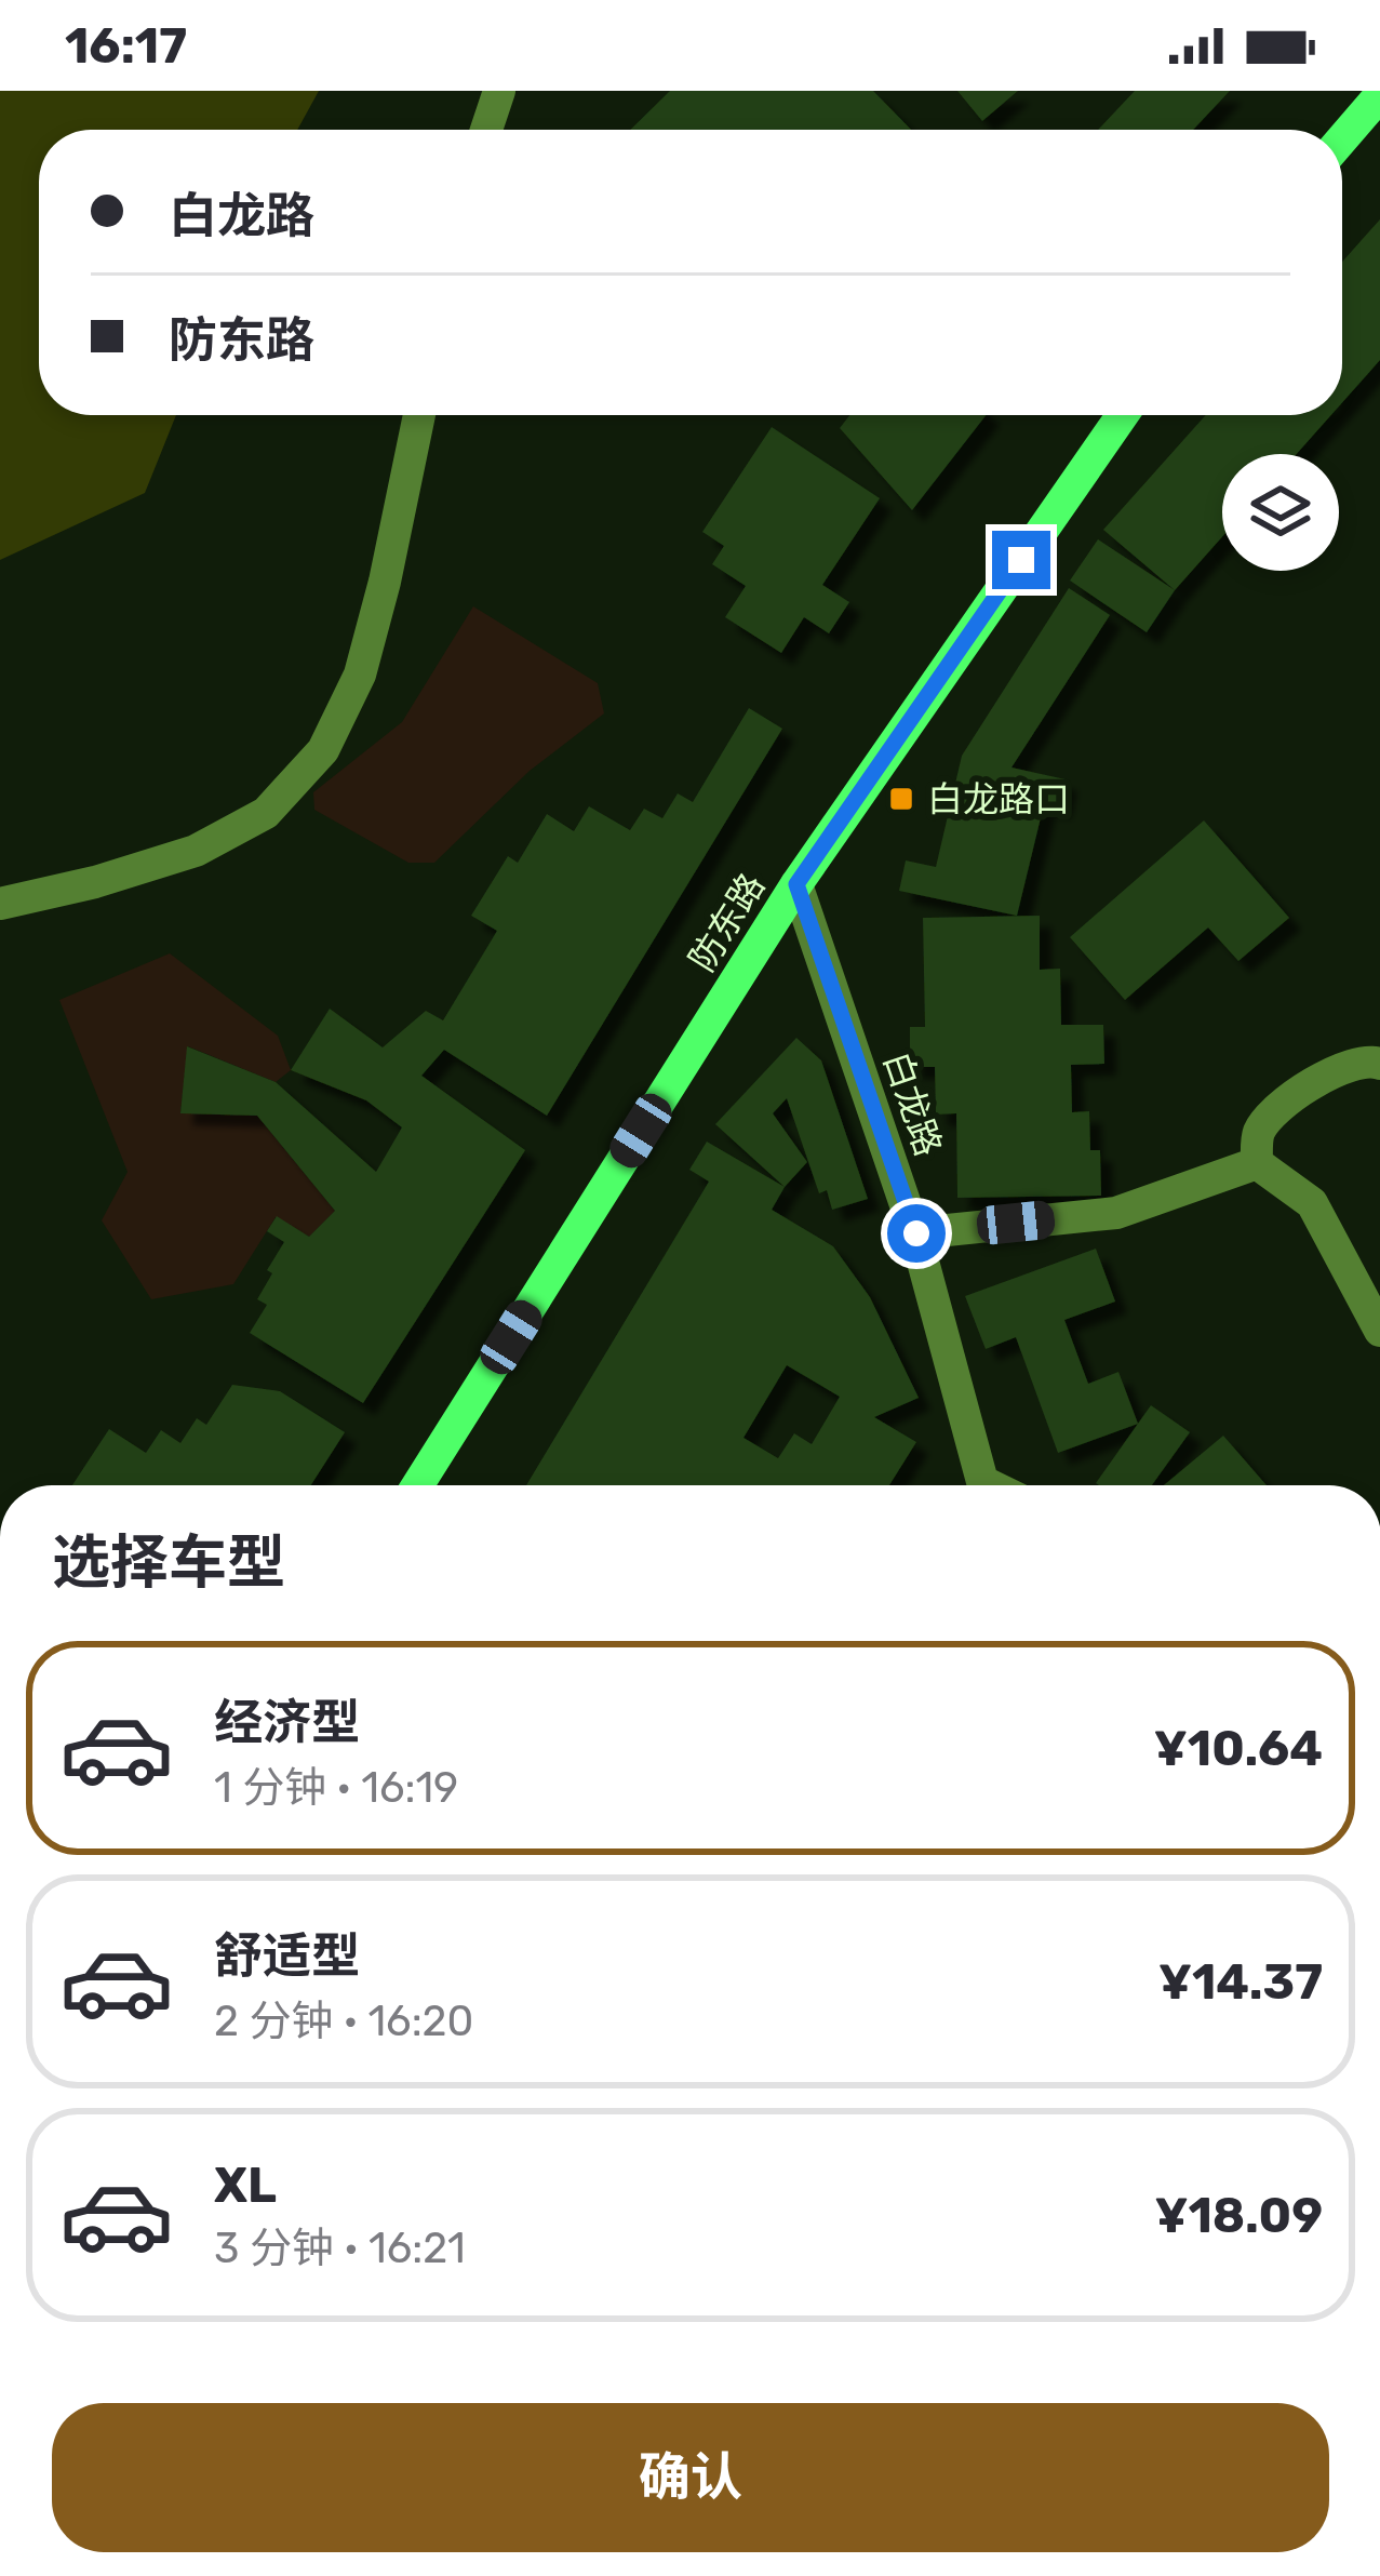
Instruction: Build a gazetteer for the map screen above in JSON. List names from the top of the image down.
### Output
{
  "streets": {
    "main road": ["防东路"],
    "street": ["白龙路"]
  },
  "crossings": [
    ["防东路", "白龙路"]
  ],
  "places": {
    "transit": ["白龙路口"]
  },
  "page": {
    "status": "16:17",
    "banner": ["白龙路", "防东路"],
    "heading": "选择车型",
    "list": [
      {
        "name": "经济型",
        "note": "1 分钟 · 16:19",
        "value": "¥10.64"
      },
      {
        "name": "舒适型",
        "note": "2 分钟 · 16:20",
        "value": "¥14.37"
      },
      {
        "name": "XL",
        "note": "3 分钟 · 16:21",
        "value": "¥18.09"
      }
    ],
    "buttons": "确认"
  }
}
